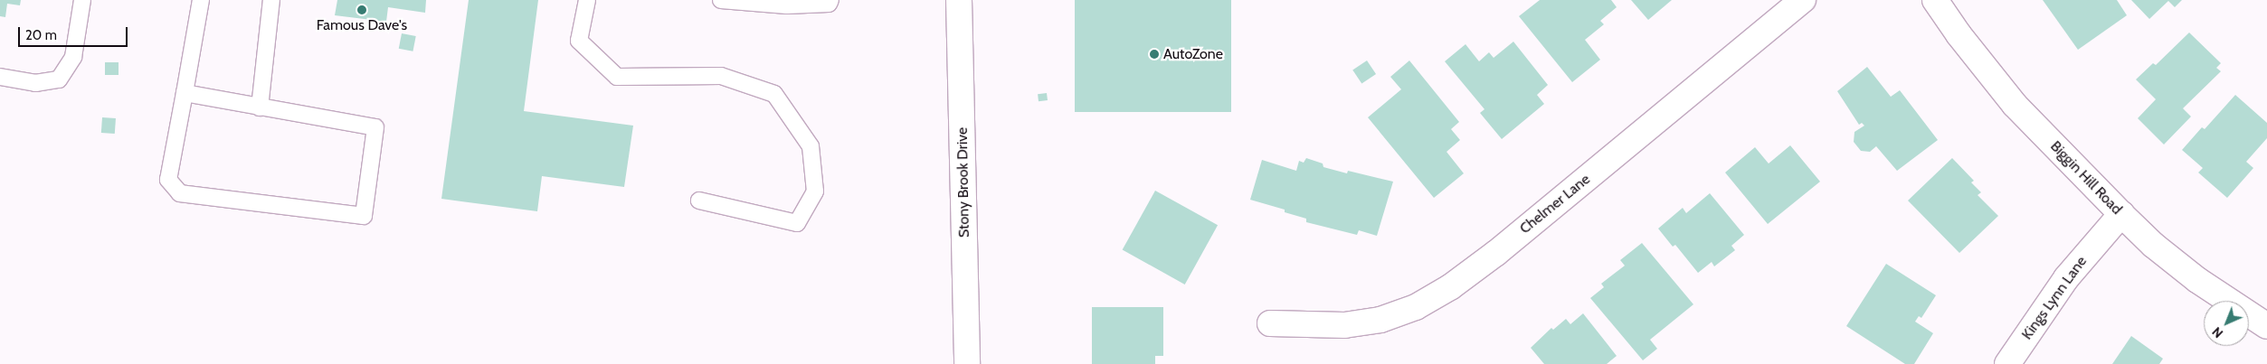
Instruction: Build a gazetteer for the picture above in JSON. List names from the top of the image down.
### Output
{
  "streets": {
    "street": [
      "Biggin Hill Road",
      "Stony Brook Drive",
      "Chelmer Lane",
      "Kings Lynn Lane"
    ]
  },
  "crossings": [
    ["Biggin Hill Road", "Kings Lynn Lane"]
  ],
  "places": ["Famous Dave's", "AutoZone"],
  "scale_bar": "20 m",
  "north": "bottom left"
}
